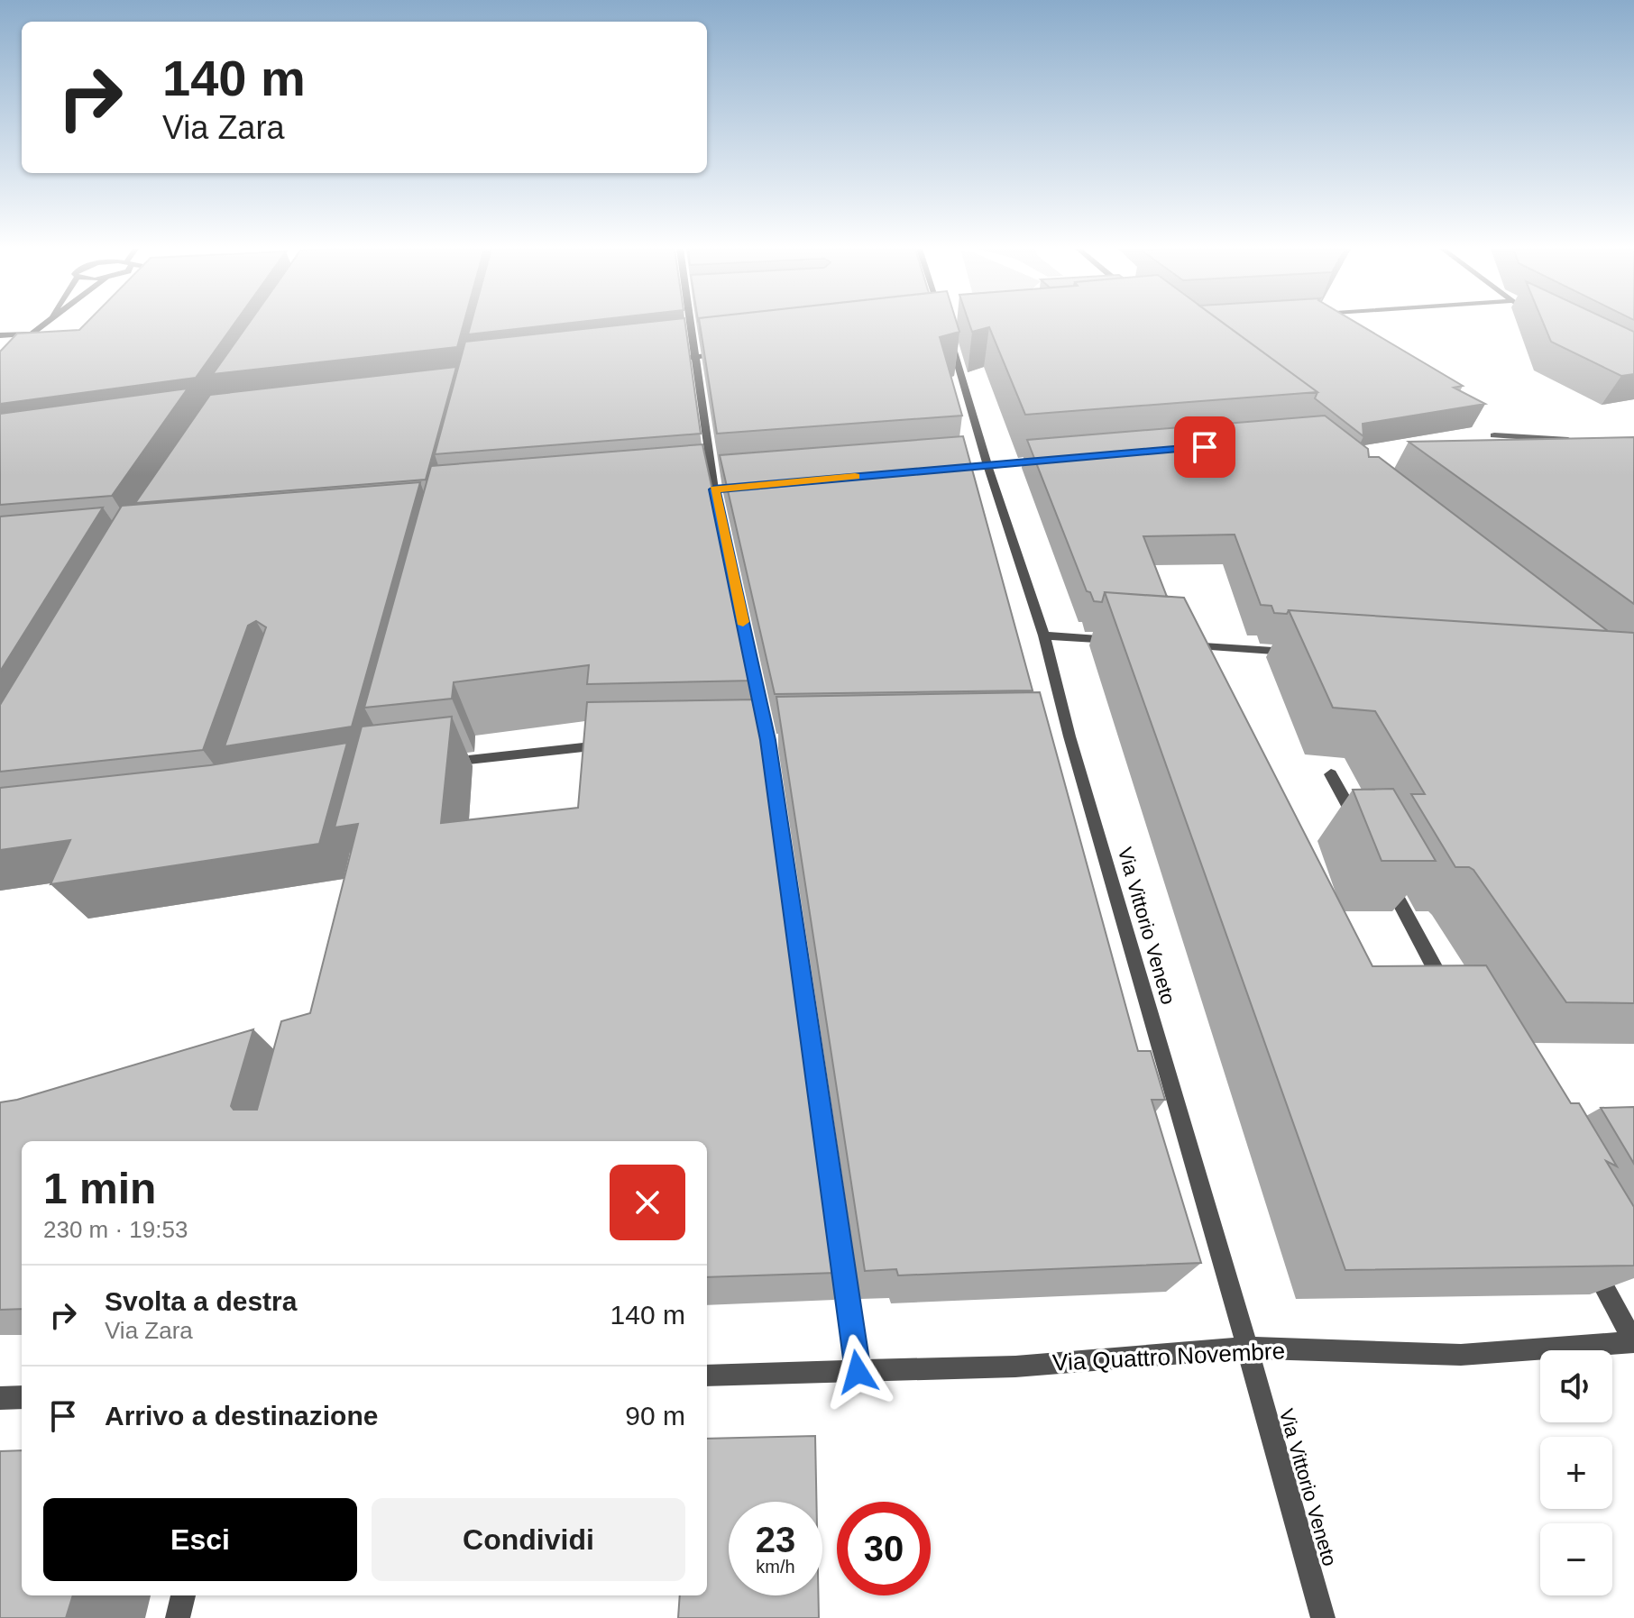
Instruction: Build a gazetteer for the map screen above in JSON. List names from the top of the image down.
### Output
{
  "streets": {
    "street": ["Via Vittorio Veneto", "Via Quattro Novembre"]
  },
  "crossings": [
    ["Via Vittorio Veneto", "Via Quattro Novembre"]
  ],
  "page": {
    "turn": ["140 m", "Via Zara"],
    "heading": ["1 min", "230 m · 19:53"],
    "list": [
      {
        "name": "Svolta a destra",
        "note": "Via Zara",
        "value": "140 m"
      },
      {
        "name": "Arrivo a destinazione",
        "value": "90 m"
      }
    ],
    "map_buttons": ["+", "−"],
    "buttons": ["Esci", "Condividi"],
    "speed": "23 km/h",
    "limit": "30"
  }
}
